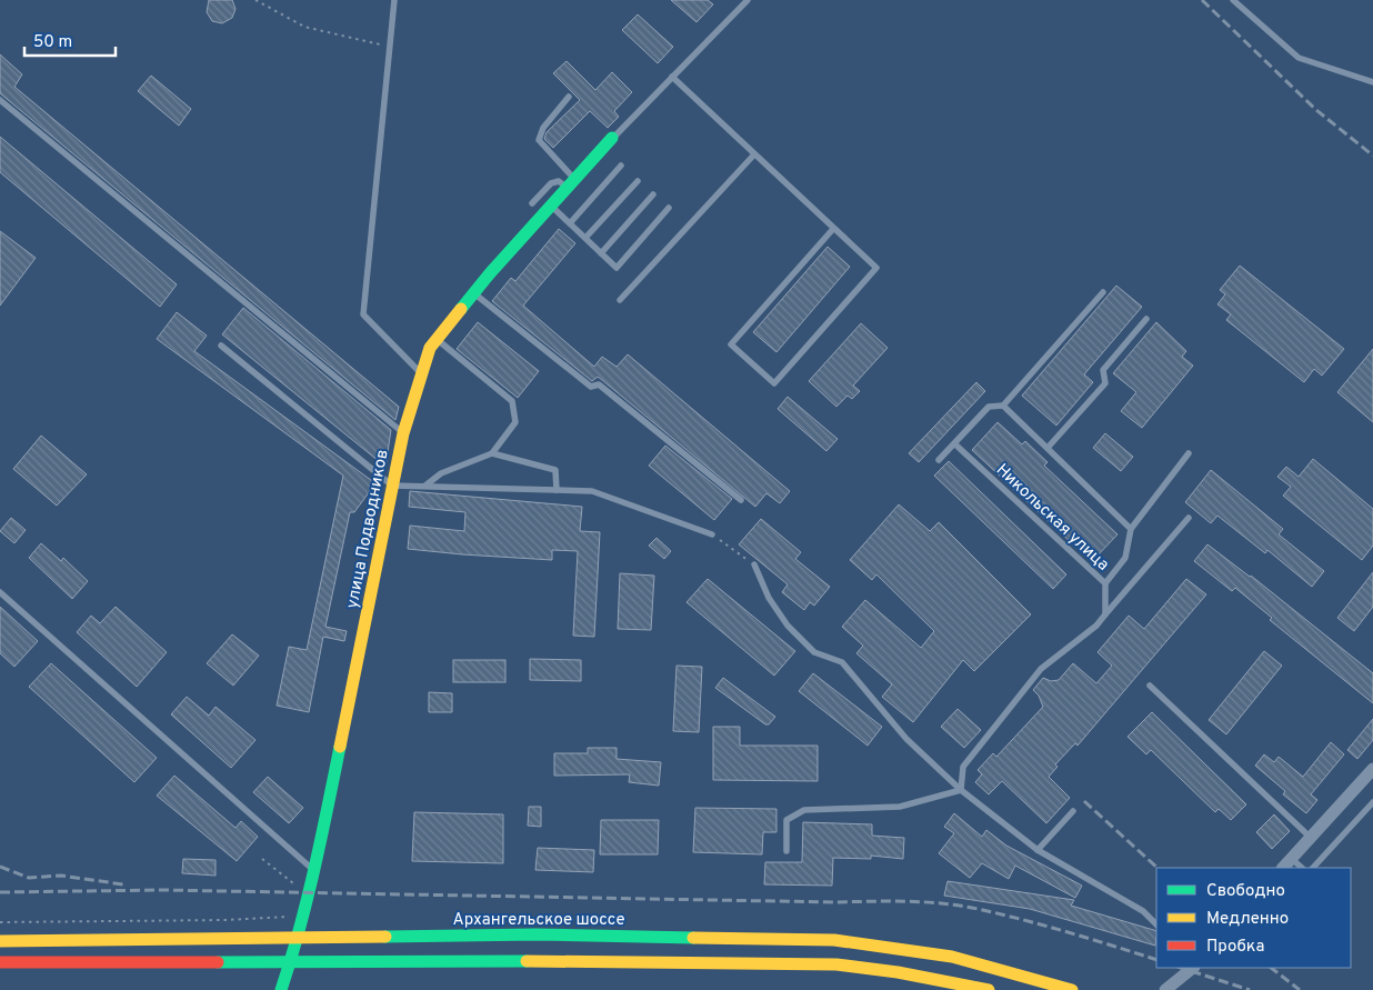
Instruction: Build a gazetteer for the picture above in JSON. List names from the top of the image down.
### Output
{
  "streets": {
    "main road": ["улица Подводников", "Архангельское шоссе"],
    "lane": ["Никольская улица"]
  },
  "crossings": [
    ["улица Подводников", "Архангельское шоссе"]
  ],
  "legend": ["Свободно", "Медленно", "Пробка"],
  "scale_bar": "50 m"
}
